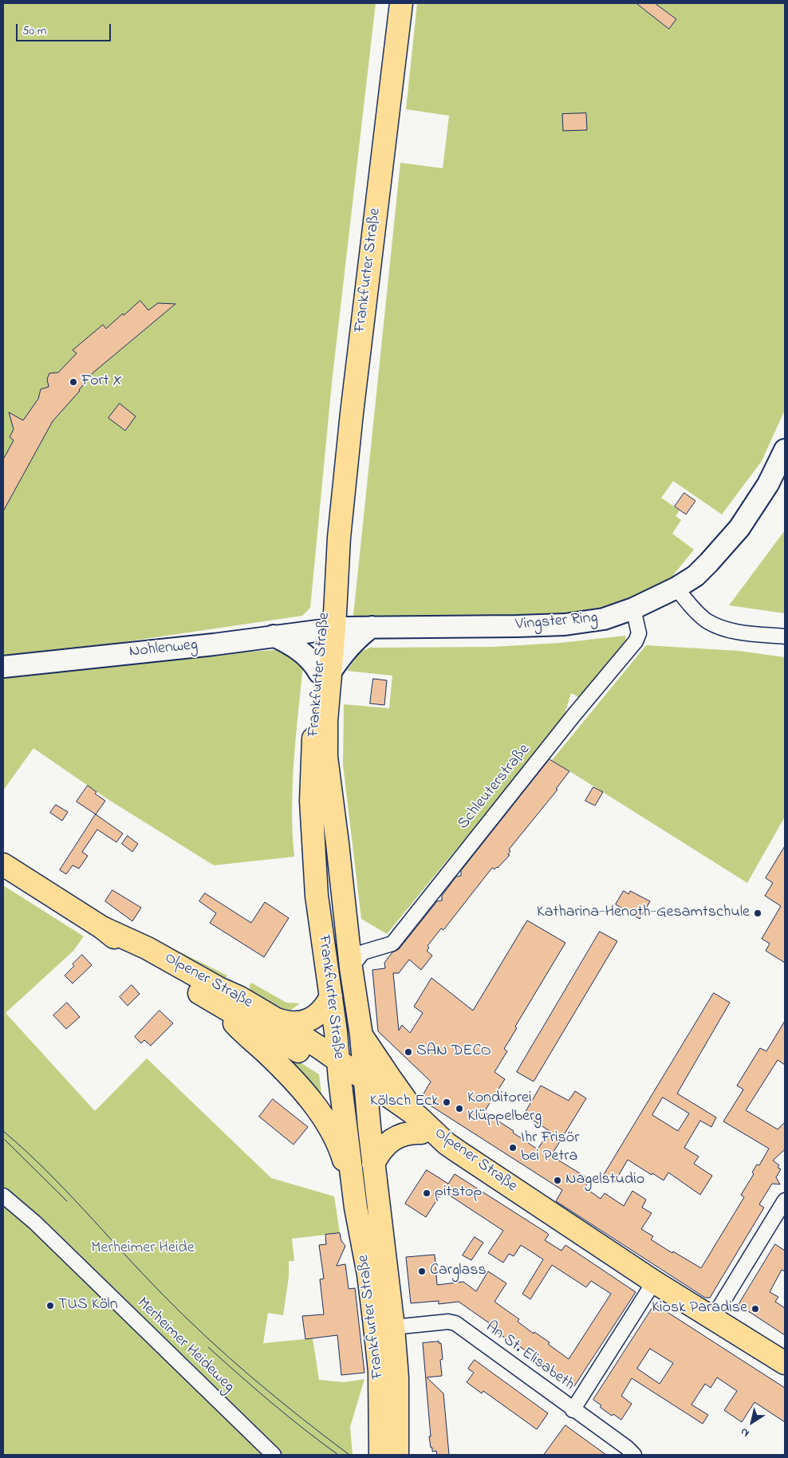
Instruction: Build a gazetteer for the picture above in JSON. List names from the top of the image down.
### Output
{
  "streets": {
    "main road": [
      "Frankfurter Straße",
      "Vingster Ring",
      "Nohlenweg",
      "Olpener Straße"
    ],
    "street": ["Schleuterstraße", "Merheimer Heideweg", "An St. Elisabeth"]
  },
  "crossings": [
    ["Frankfurter Straße", "Vingster Ring"],
    ["Frankfurter Straße", "Nohlenweg"],
    ["Frankfurter Straße", "Schleuterstraße"],
    ["Frankfurter Straße", "Olpener Straße"],
    ["Frankfurter Straße", "An St. Elisabeth"],
    ["Vingster Ring", "Nohlenweg"],
    ["Vingster Ring", "Schleuterstraße"]
  ],
  "parks": ["Merheimer Heide"],
  "places": [
    "Fort X",
    "Katharina-Henoth-Gesamtschule",
    "SAN DECO",
    "Kölsch Eck",
    "Konditorei Klüppelberg",
    "Ihr Frisör bei Petra",
    "Nagelstudio",
    "pitstop",
    "Carglass",
    "TUS Köln",
    "Kiosk Paradise"
  ],
  "scale_bar": "50 m",
  "north": "bottom left"
}
